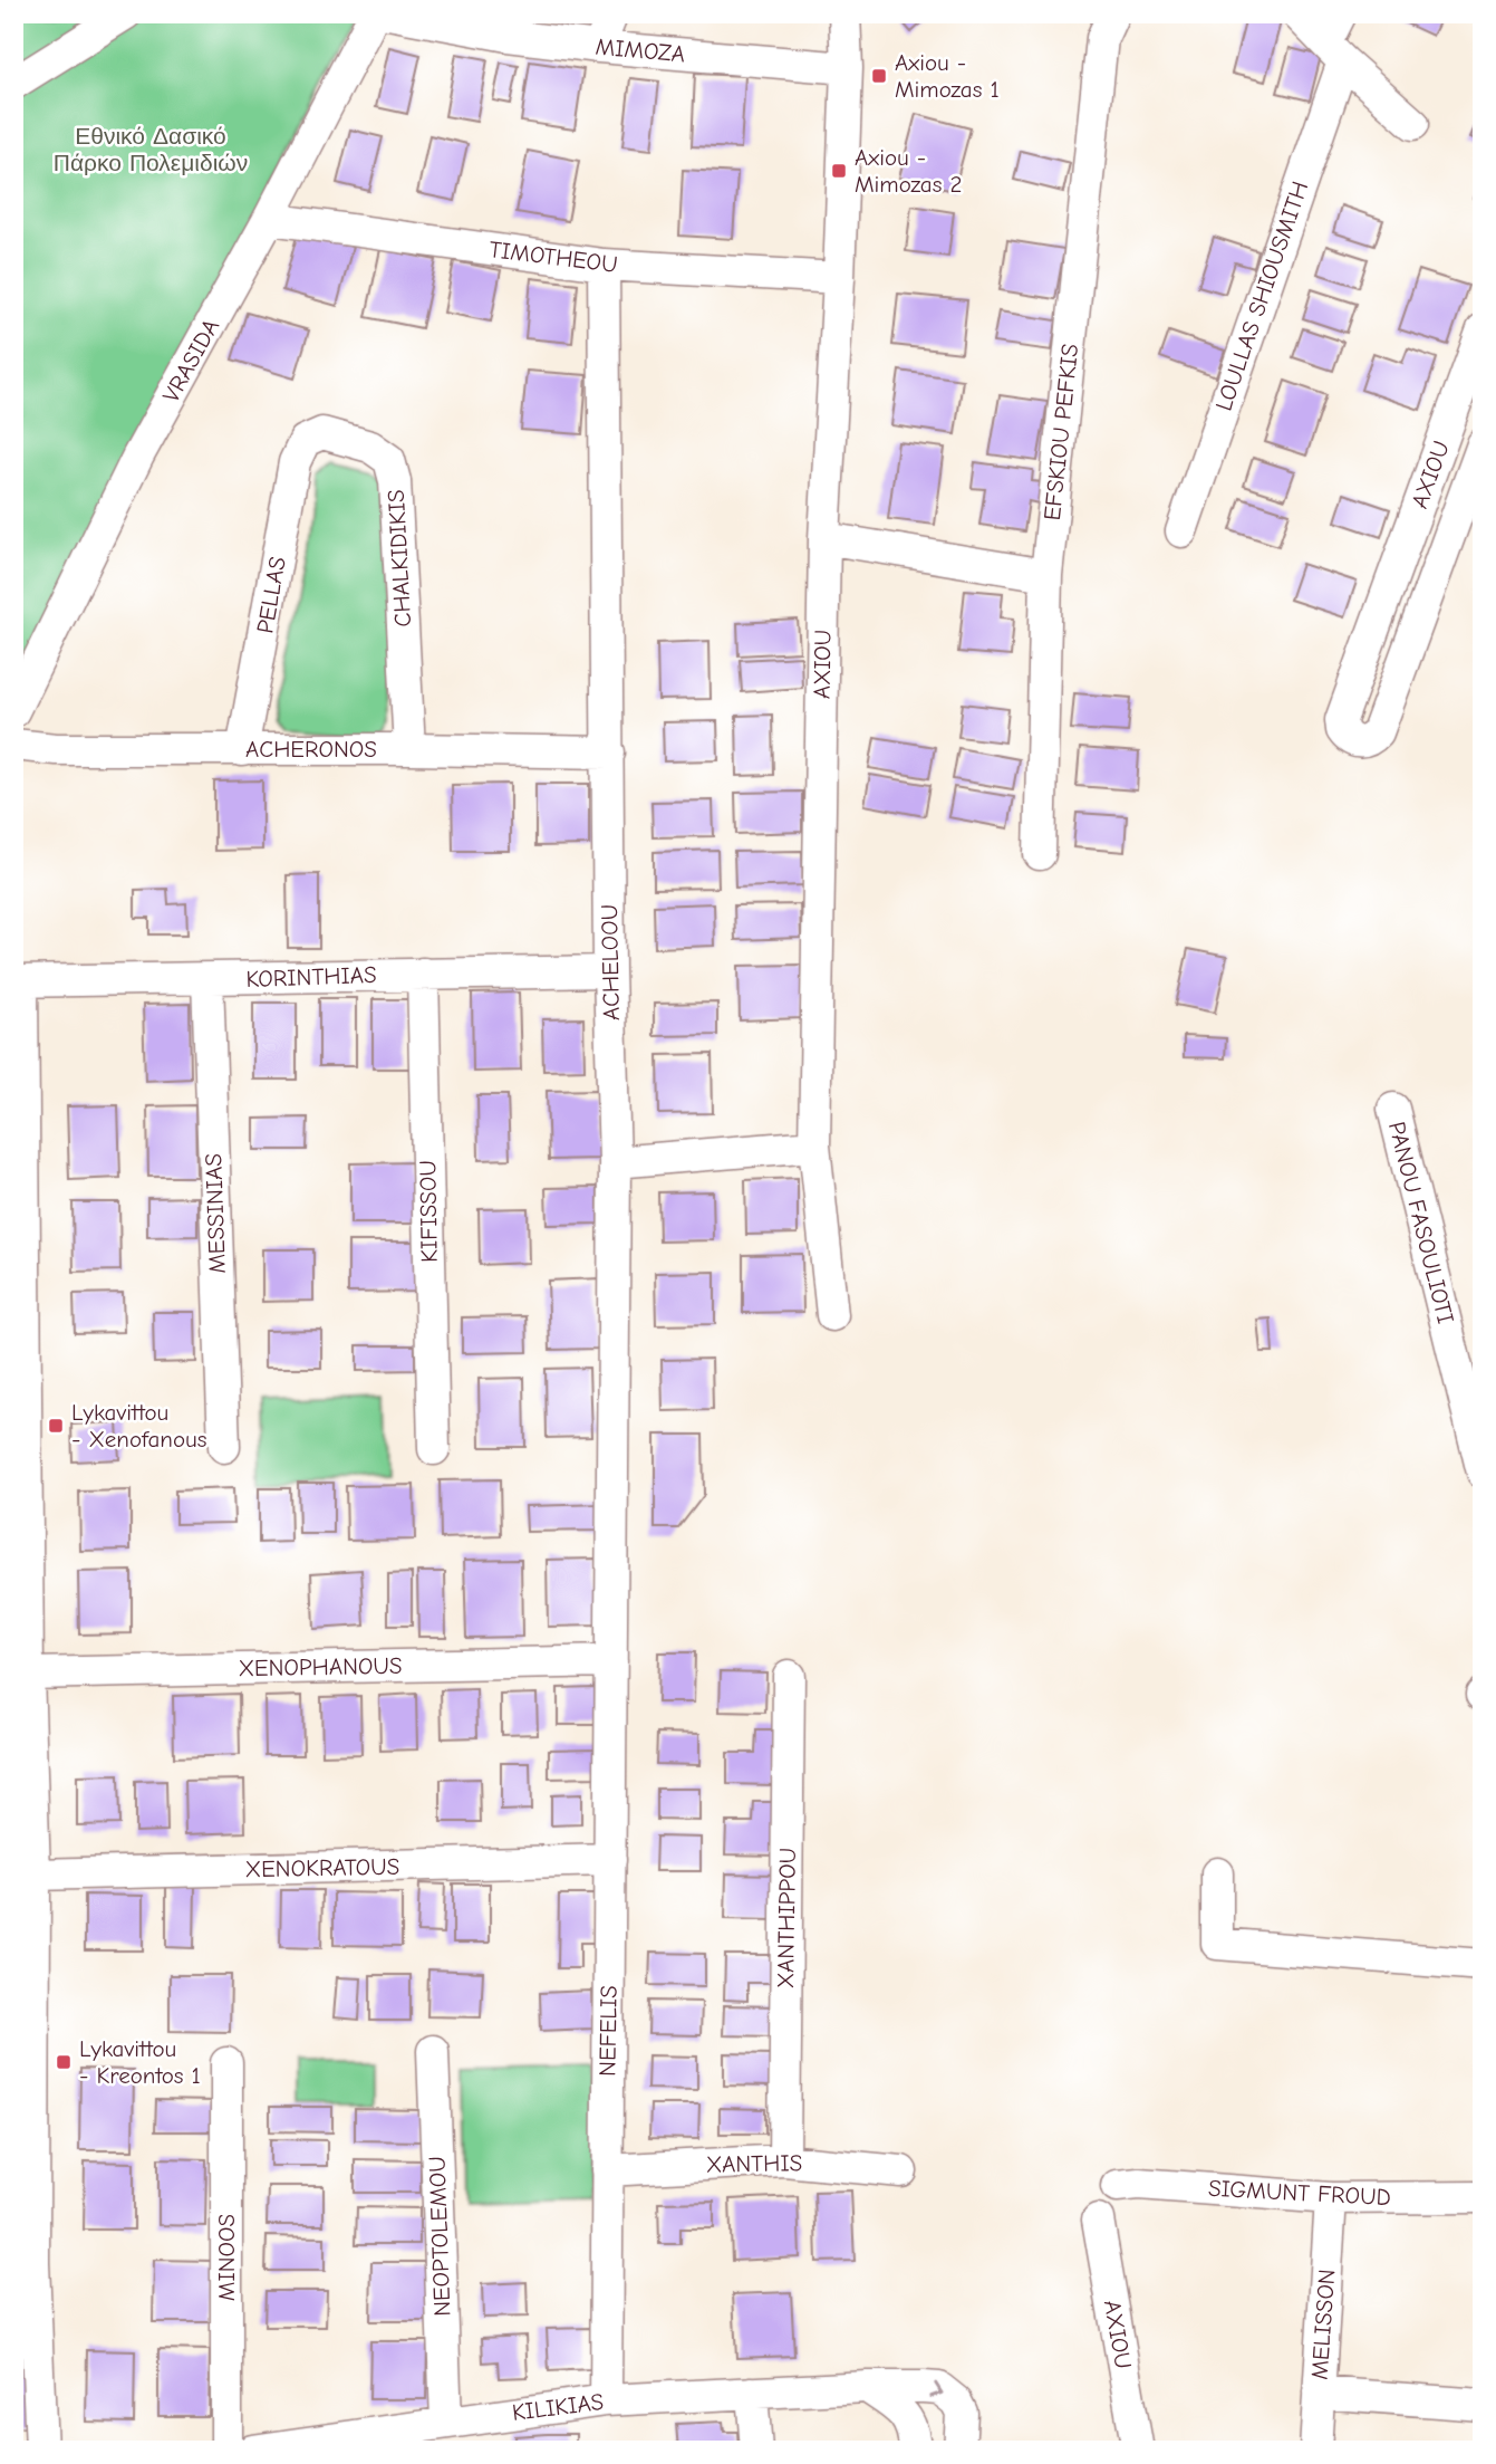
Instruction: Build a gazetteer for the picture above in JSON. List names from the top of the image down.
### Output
{
  "streets": {
    "street": [
      "MIMOZA",
      "TIMOTHEOU",
      "LOULLAS SHIOUSMITH",
      "VRASIDA",
      "EFSKIOU PEFKIS",
      "AXIOU",
      "CHALKIDIKIS",
      "PELLAS",
      "ACHERONOS",
      "ACHELOOU",
      "KORINTHIAS",
      "KIFISSOU",
      "MESSINIAS",
      "PANOU FASOULIOTI",
      "XENOPHANOUS",
      "XENOKRATOUS",
      "XANTHIPPOU",
      "NEFELIS",
      "XANTHIS",
      "SIGMUNT FROUD",
      "NEOPTOLEMOU",
      "MINOOS",
      "MELISSON",
      "KILIKIAS"
    ]
  },
  "crossings": [
    ["MIMOZA", "AXIOU"],
    ["TIMOTHEOU", "VRASIDA"],
    ["TIMOTHEOU", "AXIOU"],
    ["TIMOTHEOU", "ACHELOOU"],
    ["CHALKIDIKIS", "PELLAS"],
    ["CHALKIDIKIS", "ACHERONOS"],
    ["PELLAS", "ACHERONOS"],
    ["ACHERONOS", "ACHELOOU"],
    ["ACHELOOU", "KORINTHIAS"],
    ["ACHELOOU", "XENOPHANOUS"],
    ["ACHELOOU", "NEFELIS"],
    ["KORINTHIAS", "KIFISSOU"],
    ["KORINTHIAS", "MESSINIAS"],
    ["XENOPHANOUS", "NEFELIS"],
    ["XENOKRATOUS", "NEFELIS"],
    ["XANTHIPPOU", "XANTHIS"],
    ["NEFELIS", "XANTHIS"],
    ["NEFELIS", "KILIKIAS"],
    ["SIGMUNT FROUD", "MELISSON"],
    ["NEOPTOLEMOU", "KILIKIAS"]
  ],
  "parks": ["Εθνικό Δασικό Πάρκο Πολεμιδιών"],
  "places": {
    "transit": [
      "Axiou - Mimozas 1",
      "Axiou - Mimozas 2",
      "Lykavittou - Xenofanous",
      "Lykavittou - Kreontos 1"
    ]
  }
}
